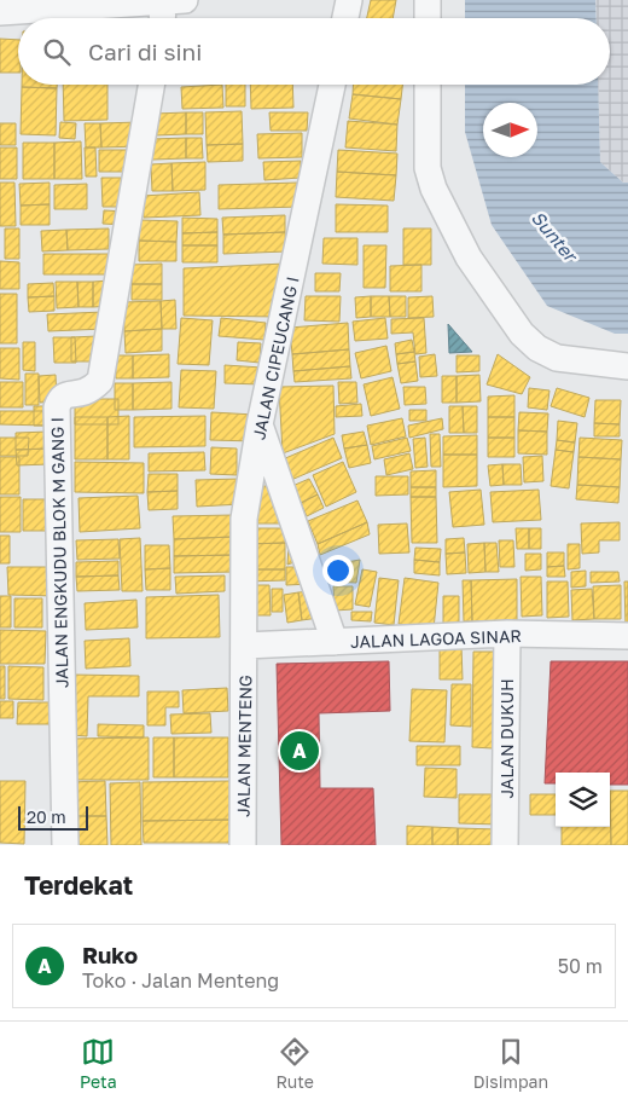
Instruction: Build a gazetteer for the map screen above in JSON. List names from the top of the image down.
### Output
{
  "streets": {
    "street": [
      "JALAN CIPEUCANG I",
      "JALAN ENGKUDU BLOK M GANG I",
      "JALAN LAGOA SINAR",
      "JALAN DUKUH",
      "JALAN MENTENG"
    ]
  },
  "crossings": [
    ["JALAN CIPEUCANG I", "JALAN LAGOA SINAR"],
    ["JALAN CIPEUCANG I", "JALAN MENTENG"],
    ["JALAN LAGOA SINAR", "JALAN DUKUH"],
    ["JALAN LAGOA SINAR", "JALAN MENTENG"]
  ],
  "water": ["Sunter"],
  "scale_bar": "20 m",
  "north": "right",
  "page": {
    "search": "Cari di sini",
    "pins": "A",
    "scale": "20 m",
    "heading": "Terdekat",
    "list": [
      {
        "mark": "A",
        "name": "Ruko",
        "note": "Toko · Jalan Menteng",
        "value": "50 m"
      }
    ],
    "nav": ["Peta", "Rute", "Disimpan"]
  }
}
